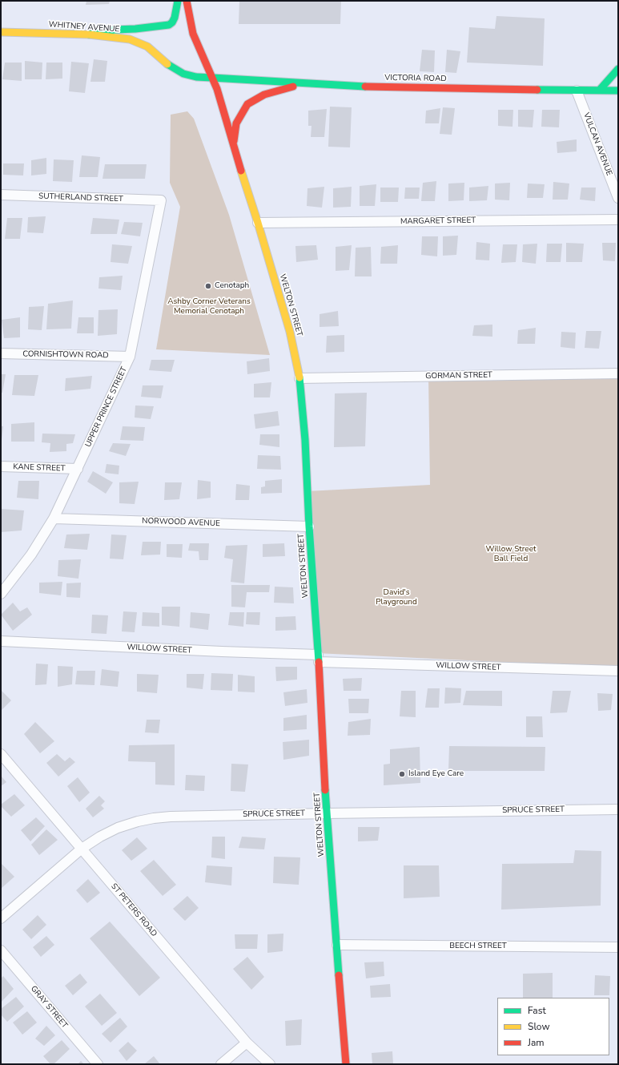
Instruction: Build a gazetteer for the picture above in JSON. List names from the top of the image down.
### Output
{
  "streets": {
    "main road": ["WHITNEY AVENUE", "VICTORIA ROAD", "WELTON STREET"],
    "street": [
      "VULCAN AVENUE",
      "SUTHERLAND STREET",
      "MARGARET STREET",
      "CORNISHTOWN ROAD",
      "GORMAN STREET",
      "UPPER PRINCE STREET",
      "KANE STREET",
      "NORWOOD AVENUE",
      "WILLOW STREET",
      "SPRUCE STREET",
      "ST PETERS ROAD",
      "BEECH STREET",
      "GRAY STREET"
    ]
  },
  "crossings": [
    ["WHITNEY AVENUE", "VICTORIA ROAD"],
    ["WHITNEY AVENUE", "WELTON STREET"],
    ["VICTORIA ROAD", "VULCAN AVENUE"],
    ["VICTORIA ROAD", "WELTON STREET"],
    ["SUTHERLAND STREET", "UPPER PRINCE STREET"],
    ["MARGARET STREET", "WELTON STREET"],
    ["WELTON STREET", "GORMAN STREET"],
    ["WELTON STREET", "NORWOOD AVENUE"],
    ["WELTON STREET", "WILLOW STREET"],
    ["WELTON STREET", "SPRUCE STREET"],
    ["WELTON STREET", "BEECH STREET"],
    ["CORNISHTOWN ROAD", "UPPER PRINCE STREET"],
    ["UPPER PRINCE STREET", "KANE STREET"],
    ["UPPER PRINCE STREET", "NORWOOD AVENUE"],
    ["SPRUCE STREET", "ST PETERS ROAD"]
  ],
  "parks": ["Ashby Corner Veterans Memorial Cenotaph", "Willow Street Ball Field", "David's Playground"],
  "places": ["Cenotaph", "Island Eye Care"],
  "legend": ["Fast", "Slow", "Jam"]
}
